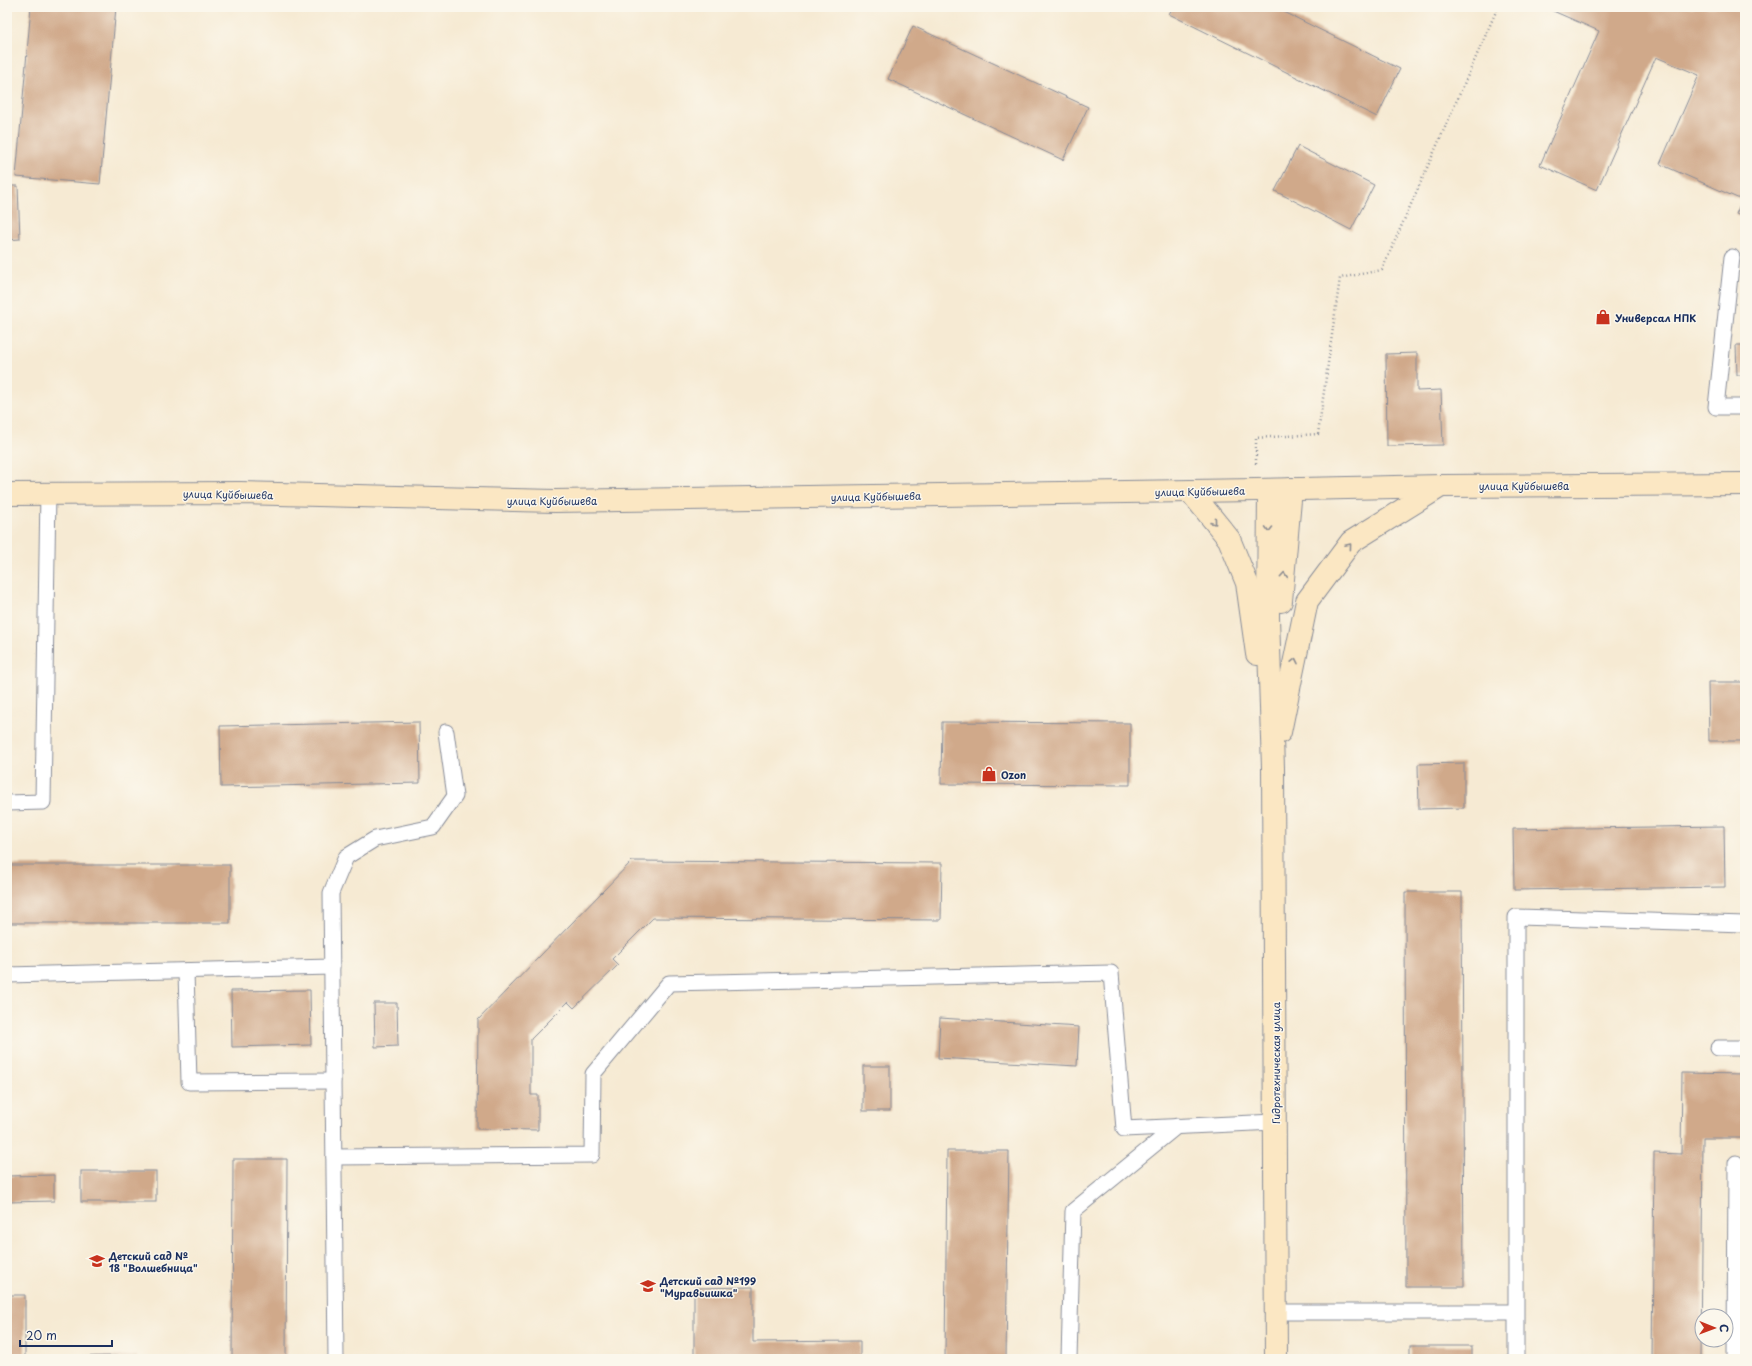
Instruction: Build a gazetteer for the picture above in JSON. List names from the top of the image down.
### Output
{
  "streets": {
    "main road": ["улица Куйбышева", "Гидротехническая улица"]
  },
  "places": {
    "shop": ["Универсал НПК", "Ozon"],
    "school or university": ["Детский сад № 18 \"Волшебница\"", "Детский сад №199 \"Муравьишка\""]
  },
  "scale_bar": "20 m",
  "north": "right"
}
